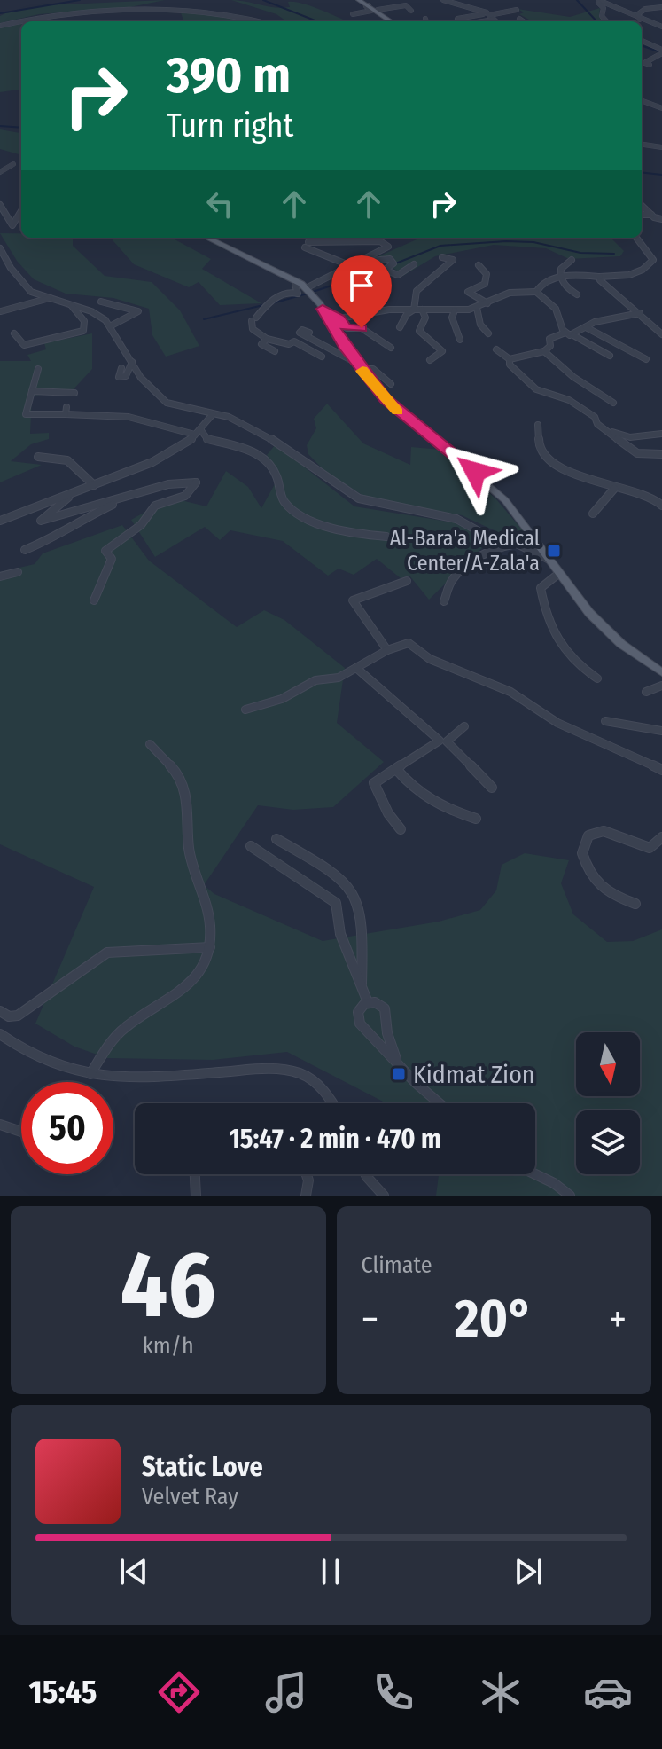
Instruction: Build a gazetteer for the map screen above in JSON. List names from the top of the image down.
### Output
{
  "places": {
    "transit": ["Al-Bara'a Medical Center/A-Zala'a", "Kidmat Zion"]
  },
  "north": "bottom",
  "page": {
    "turn": ["390 m", "Turn right"],
    "limit": "50",
    "trip": "15:47 · 2 min · 470 m",
    "tile": [
      ["46", "km/h"],
      "Climate"
    ],
    "heat": ["−", "20°", "+"],
    "song": ["Static Love", "Velvet Ray"],
    "tabs": "15:45"
  }
}
